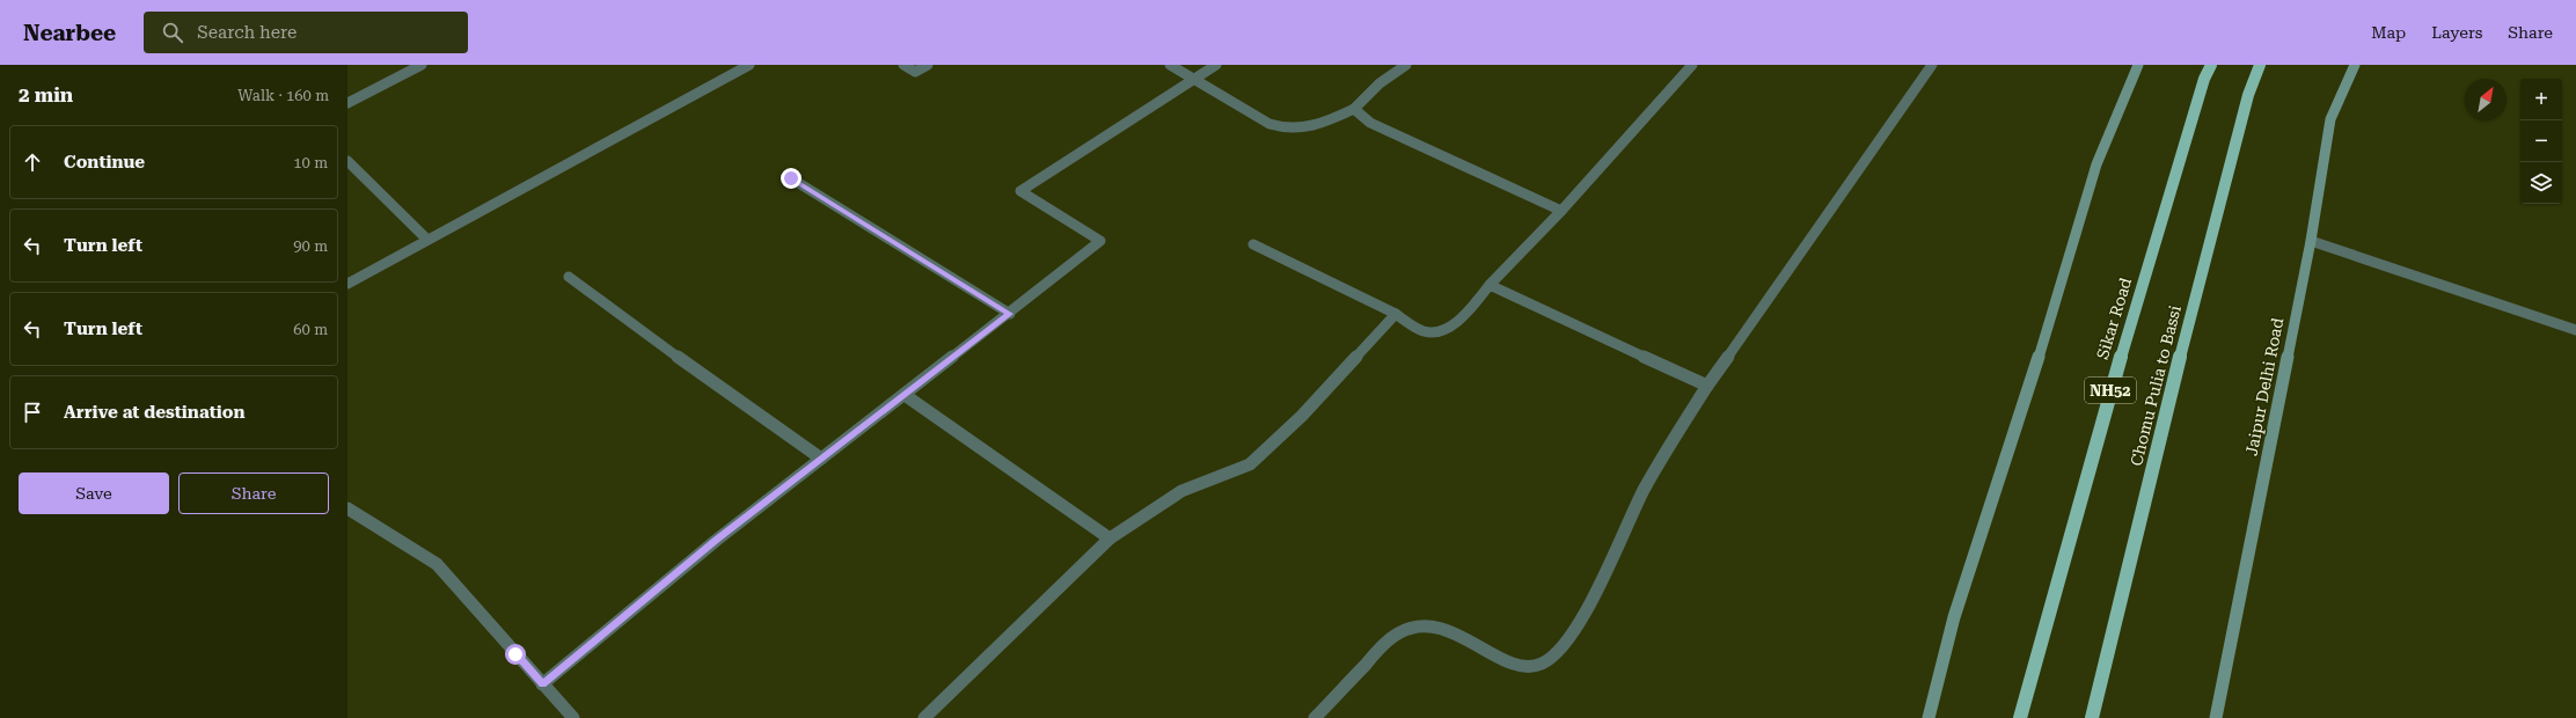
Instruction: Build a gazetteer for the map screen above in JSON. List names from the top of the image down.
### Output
{
  "streets": {
    "highway": ["Sikar Road", "Chomu Pulia to Bassi", "NH52"],
    "main road": ["Jaipur Delhi Road"]
  },
  "north": "top right",
  "page": {
    "header": "Nearbee",
    "search": "Search here",
    "nav": ["Map", "Layers", "Share"],
    "heading": ["2 min", "Walk · 160 m"],
    "map_buttons": ["+", "−"],
    "list": [
      ["Continue", "10 m"],
      ["Turn left", "90 m"],
      ["Turn left", "60 m"],
      "Arrive at destination"
    ],
    "buttons": ["Save", "Share"]
  }
}
